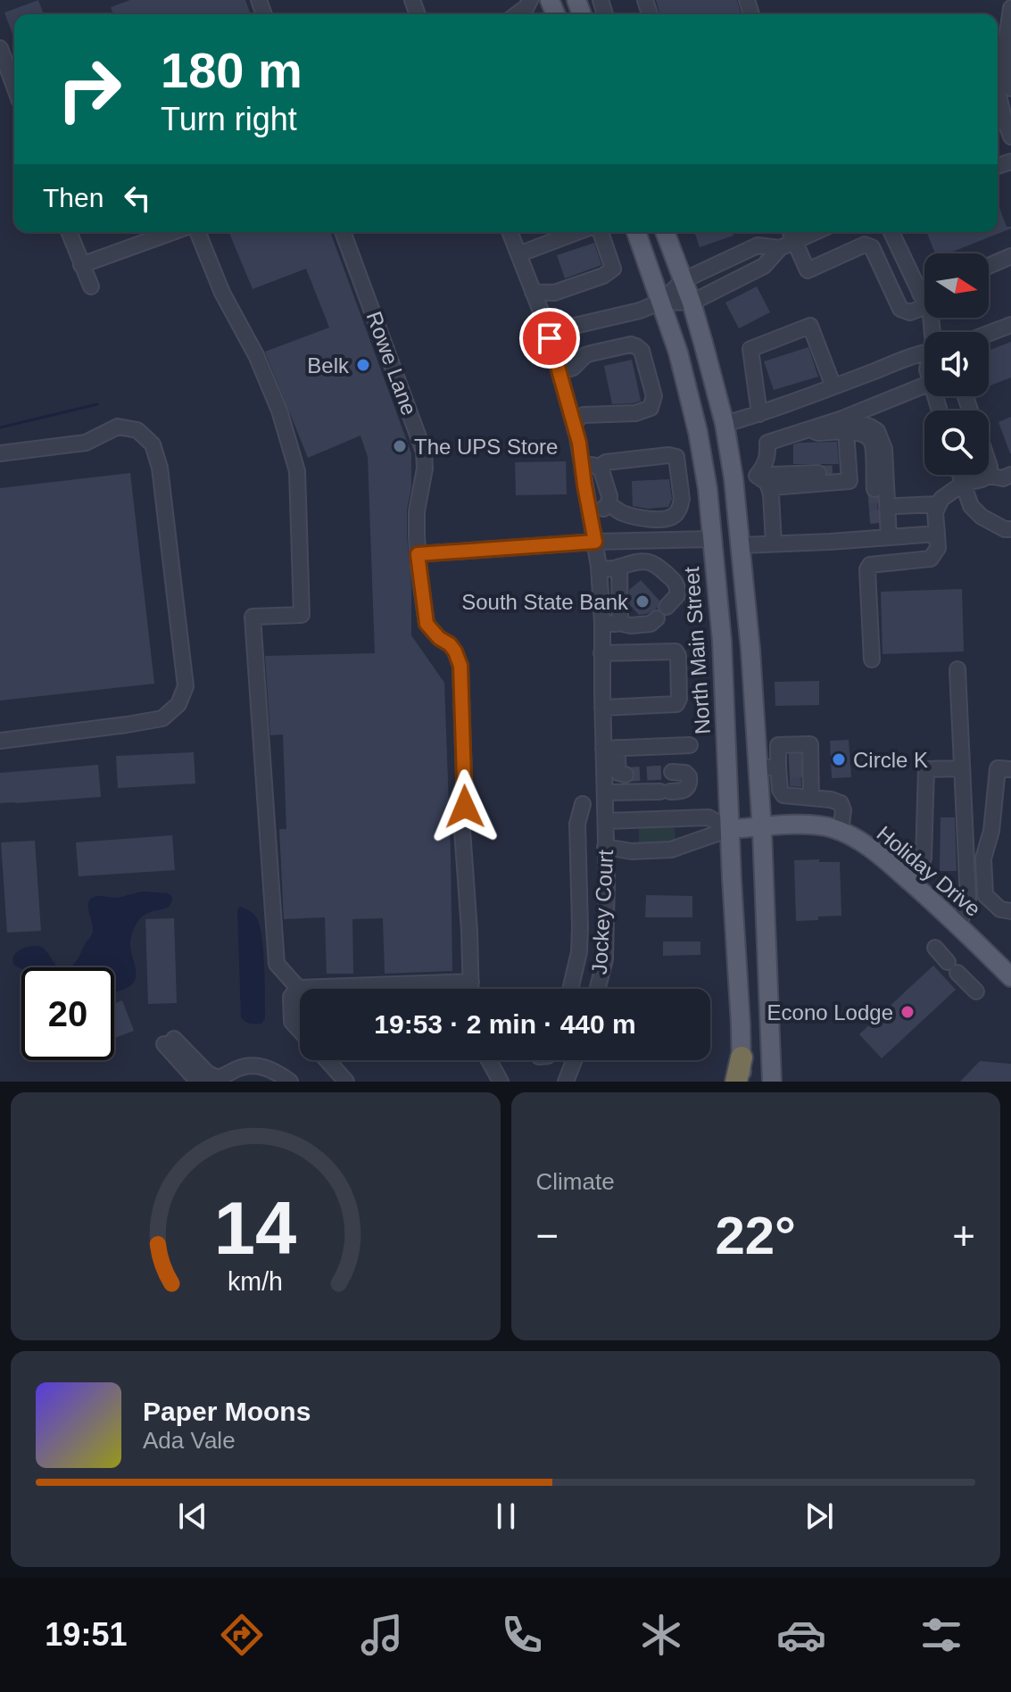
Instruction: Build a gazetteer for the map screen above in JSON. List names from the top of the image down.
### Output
{
  "streets": {
    "main road": ["North Main Street", "Holiday Drive"],
    "street": ["Rowe Lane", "Jockey Court"]
  },
  "crossings": [
    ["North Main Street", "Holiday Drive"]
  ],
  "places": [
    "Belk",
    "The UPS Store",
    "South State Bank",
    "Circle K",
    "Econo Lodge"
  ],
  "north": "right",
  "page": {
    "turn": ["180 m", "Turn right"],
    "then": "Then",
    "limit": "20",
    "trip": "19:53 · 2 min · 440 m",
    "tile": "Climate",
    "heat": ["−", "22°", "+"],
    "song": ["Paper Moons", "Ada Vale"],
    "tabs": "19:51",
    "gauge": ["14", "km/h"]
  }
}
